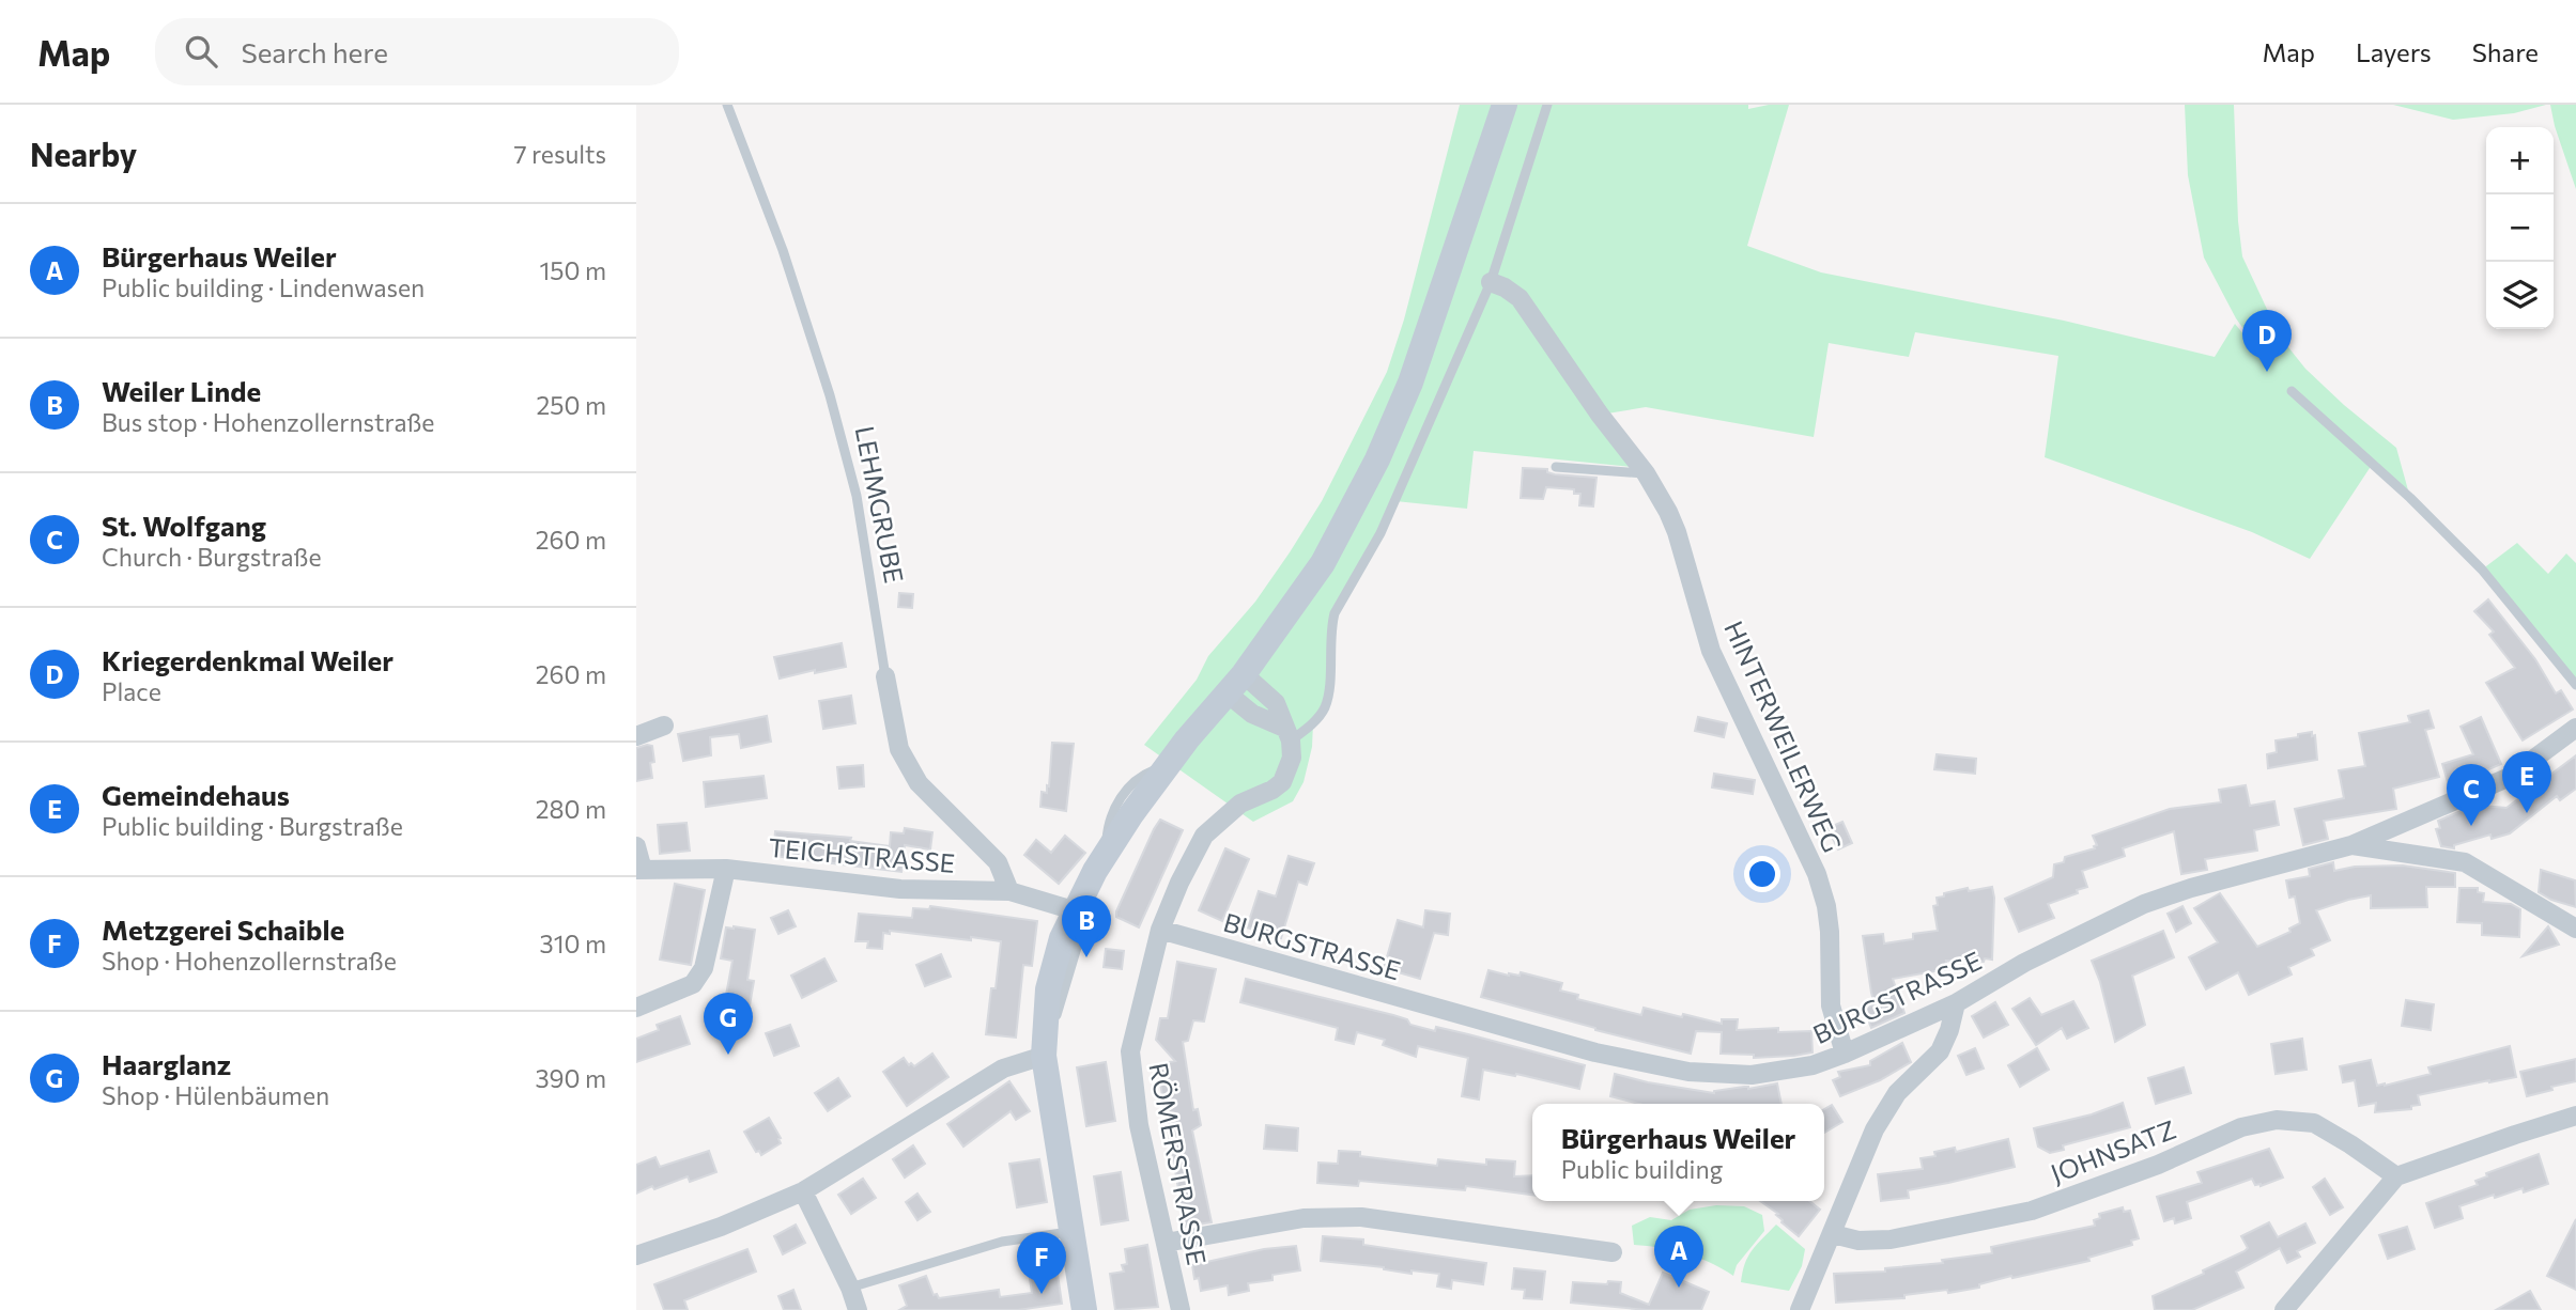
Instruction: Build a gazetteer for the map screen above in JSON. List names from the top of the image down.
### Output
{
  "streets": {
    "street": [
      "LEHMGRUBE",
      "HINTERWEILERWEG",
      "TEICHSTRASSE",
      "BURGSTRASSE",
      "JOHNSATZ",
      "RÖMERSTRASSE"
    ]
  },
  "crossings": [
    ["LEHMGRUBE", "TEICHSTRASSE"],
    ["HINTERWEILERWEG", "BURGSTRASSE"],
    ["BURGSTRASSE", "RÖMERSTRASSE"]
  ],
  "page": {
    "header": "Map",
    "search": "Search here",
    "nav": ["Map", "Layers", "Share"],
    "heading": ["Nearby", "7 results"],
    "map_buttons": ["+", "−"],
    "list": [
      {
        "mark": "A",
        "name": "Bürgerhaus Weiler",
        "note": "Public building · Lindenwasen",
        "value": "150 m"
      },
      {
        "mark": "B",
        "name": "Weiler Linde",
        "note": "Bus stop · Hohenzollernstraße",
        "value": "250 m"
      },
      {
        "mark": "C",
        "name": "St. Wolfgang",
        "note": "Church · Burgstraße",
        "value": "260 m"
      },
      {
        "mark": "D",
        "name": "Kriegerdenkmal Weiler",
        "note": "Place",
        "value": "260 m"
      },
      {
        "mark": "E",
        "name": "Gemeindehaus",
        "note": "Public building · Burgstraße",
        "value": "280 m"
      },
      {
        "mark": "F",
        "name": "Metzgerei Schaible",
        "note": "Shop · Hohenzollernstraße",
        "value": "310 m"
      },
      {
        "mark": "G",
        "name": "Haarglanz",
        "note": "Shop · Hülenbäumen",
        "value": "390 m"
      }
    ],
    "pins": [
      "D",
      "E",
      "C",
      "B",
      "G",
      "A",
      "F"
    ],
    "popup": ["Bürgerhaus Weiler", "Public building"]
  }
}
